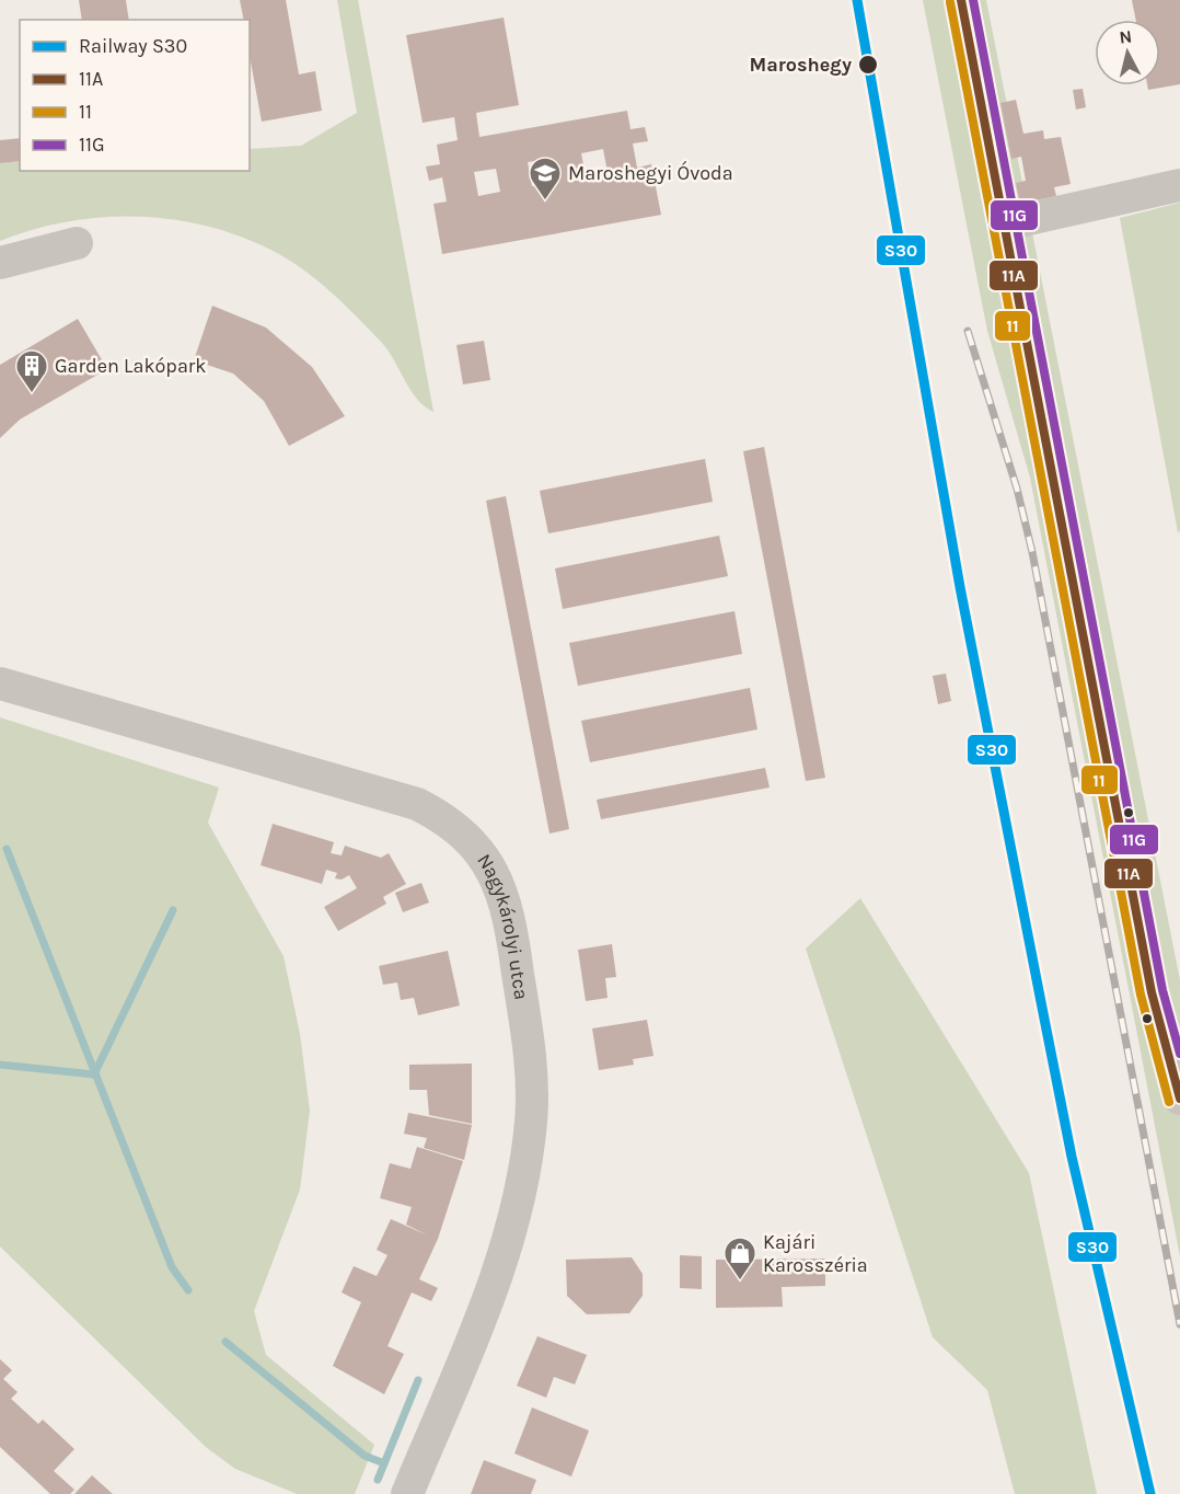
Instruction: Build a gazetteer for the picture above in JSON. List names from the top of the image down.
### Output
{
  "streets": {
    "street": ["Nagykárolyi utca"]
  },
  "places": {
    "other": ["Maroshegy"],
    "school or university": ["Maroshegyi Óvoda"],
    "building": ["Garden Lakópark"],
    "shop": ["Kajári Karosszéria"]
  },
  "lines": [
    "rail line S30",
    "transit line 11A",
    "transit line 11G",
    "transit line 11"
  ],
  "legend": [
    "Railway S30",
    "11A",
    "11",
    "11G"
  ],
  "north": "top"
}
